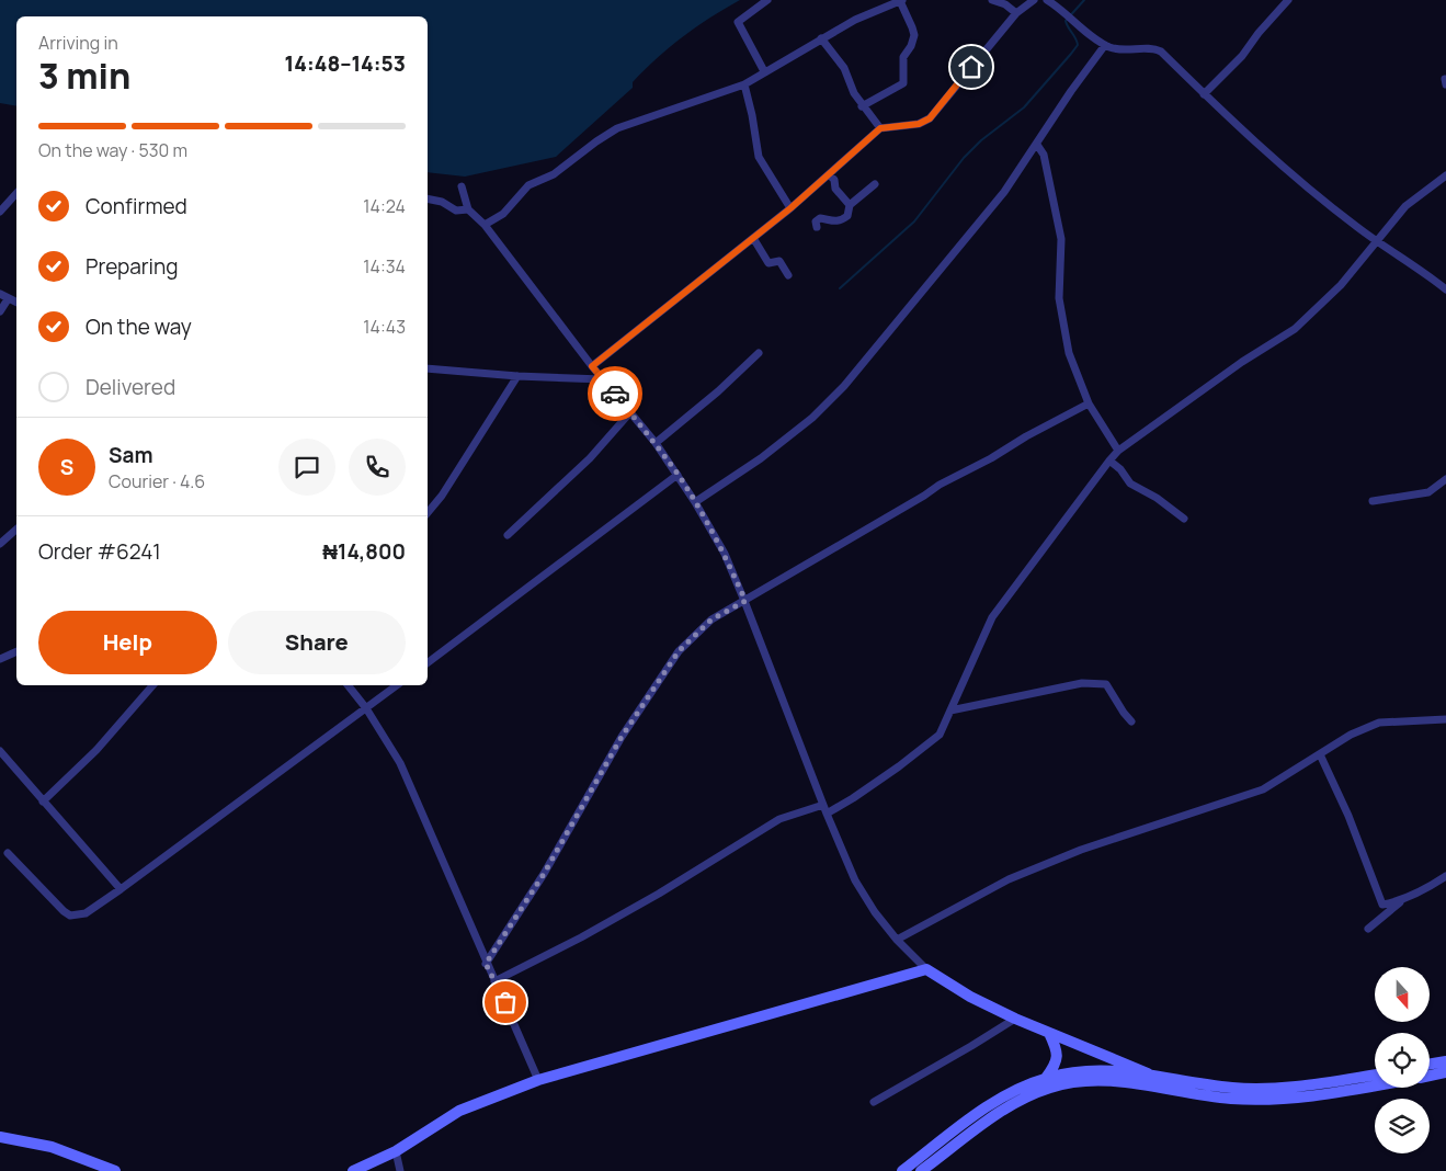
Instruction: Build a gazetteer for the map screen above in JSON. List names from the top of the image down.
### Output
{
  "north": "bottom",
  "page": {
    "heading": ["3 min", "Arriving in", "14:48–14:53"],
    "panel": [
      "Sam",
      "Courier · 4.6",
      "Order #6241",
      "₦14,800"
    ],
    "bar": "On the way · 530 m",
    "list": [
      ["Confirmed", "14:24"],
      ["Preparing", "14:34"],
      ["On the way", "14:43"],
      "Delivered"
    ],
    "round": "S",
    "buttons": ["Help", "Share"]
  }
}
